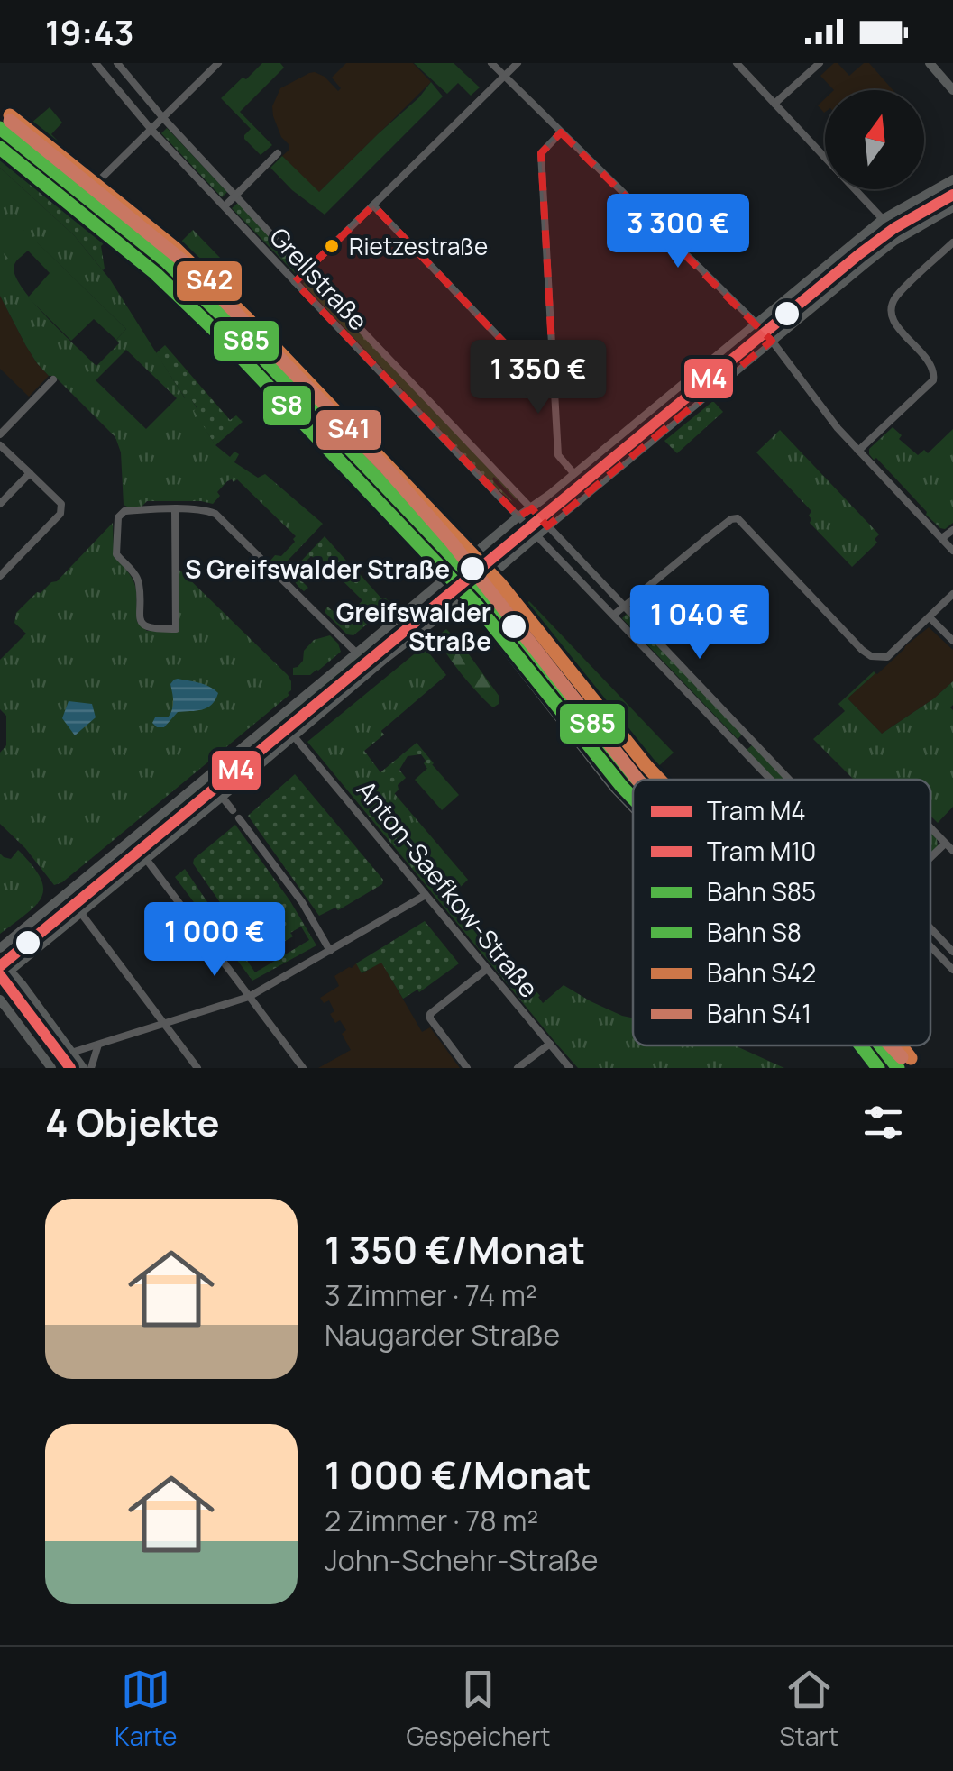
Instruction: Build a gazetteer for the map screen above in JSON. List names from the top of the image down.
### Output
{
  "streets": {
    "street": ["Grellstraße", "Anton-Saefkow-Straße"]
  },
  "places": ["Rietzestraße", "S Greifswalder Straße", "Greifswalder Straße"],
  "lines": [
    "rail line S42",
    "rail line S41",
    "rail line S85",
    "rail line S8",
    "tram line M4",
    "tram line M10"
  ],
  "legend": [
    "Tram M4",
    "Tram M10",
    "Bahn S85",
    "Bahn S8",
    "Bahn S42",
    "Bahn S41"
  ],
  "north": "top",
  "page": {
    "status": "19:43",
    "price": [
      "3 300 €",
      "1 350 €",
      "1 040 €",
      "1 000 €"
    ],
    "heading": "4 Objekte",
    "list": [
      {
        "name": "1 350 €/Monat",
        "note": "3 Zimmer · 74 m² · Naugarder Straße"
      },
      {
        "name": "1 000 €/Monat",
        "note": "2 Zimmer · 78 m² · John-Schehr-Straße"
      }
    ],
    "tabs": ["Karte", "Gespeichert", "Start"]
  }
}
